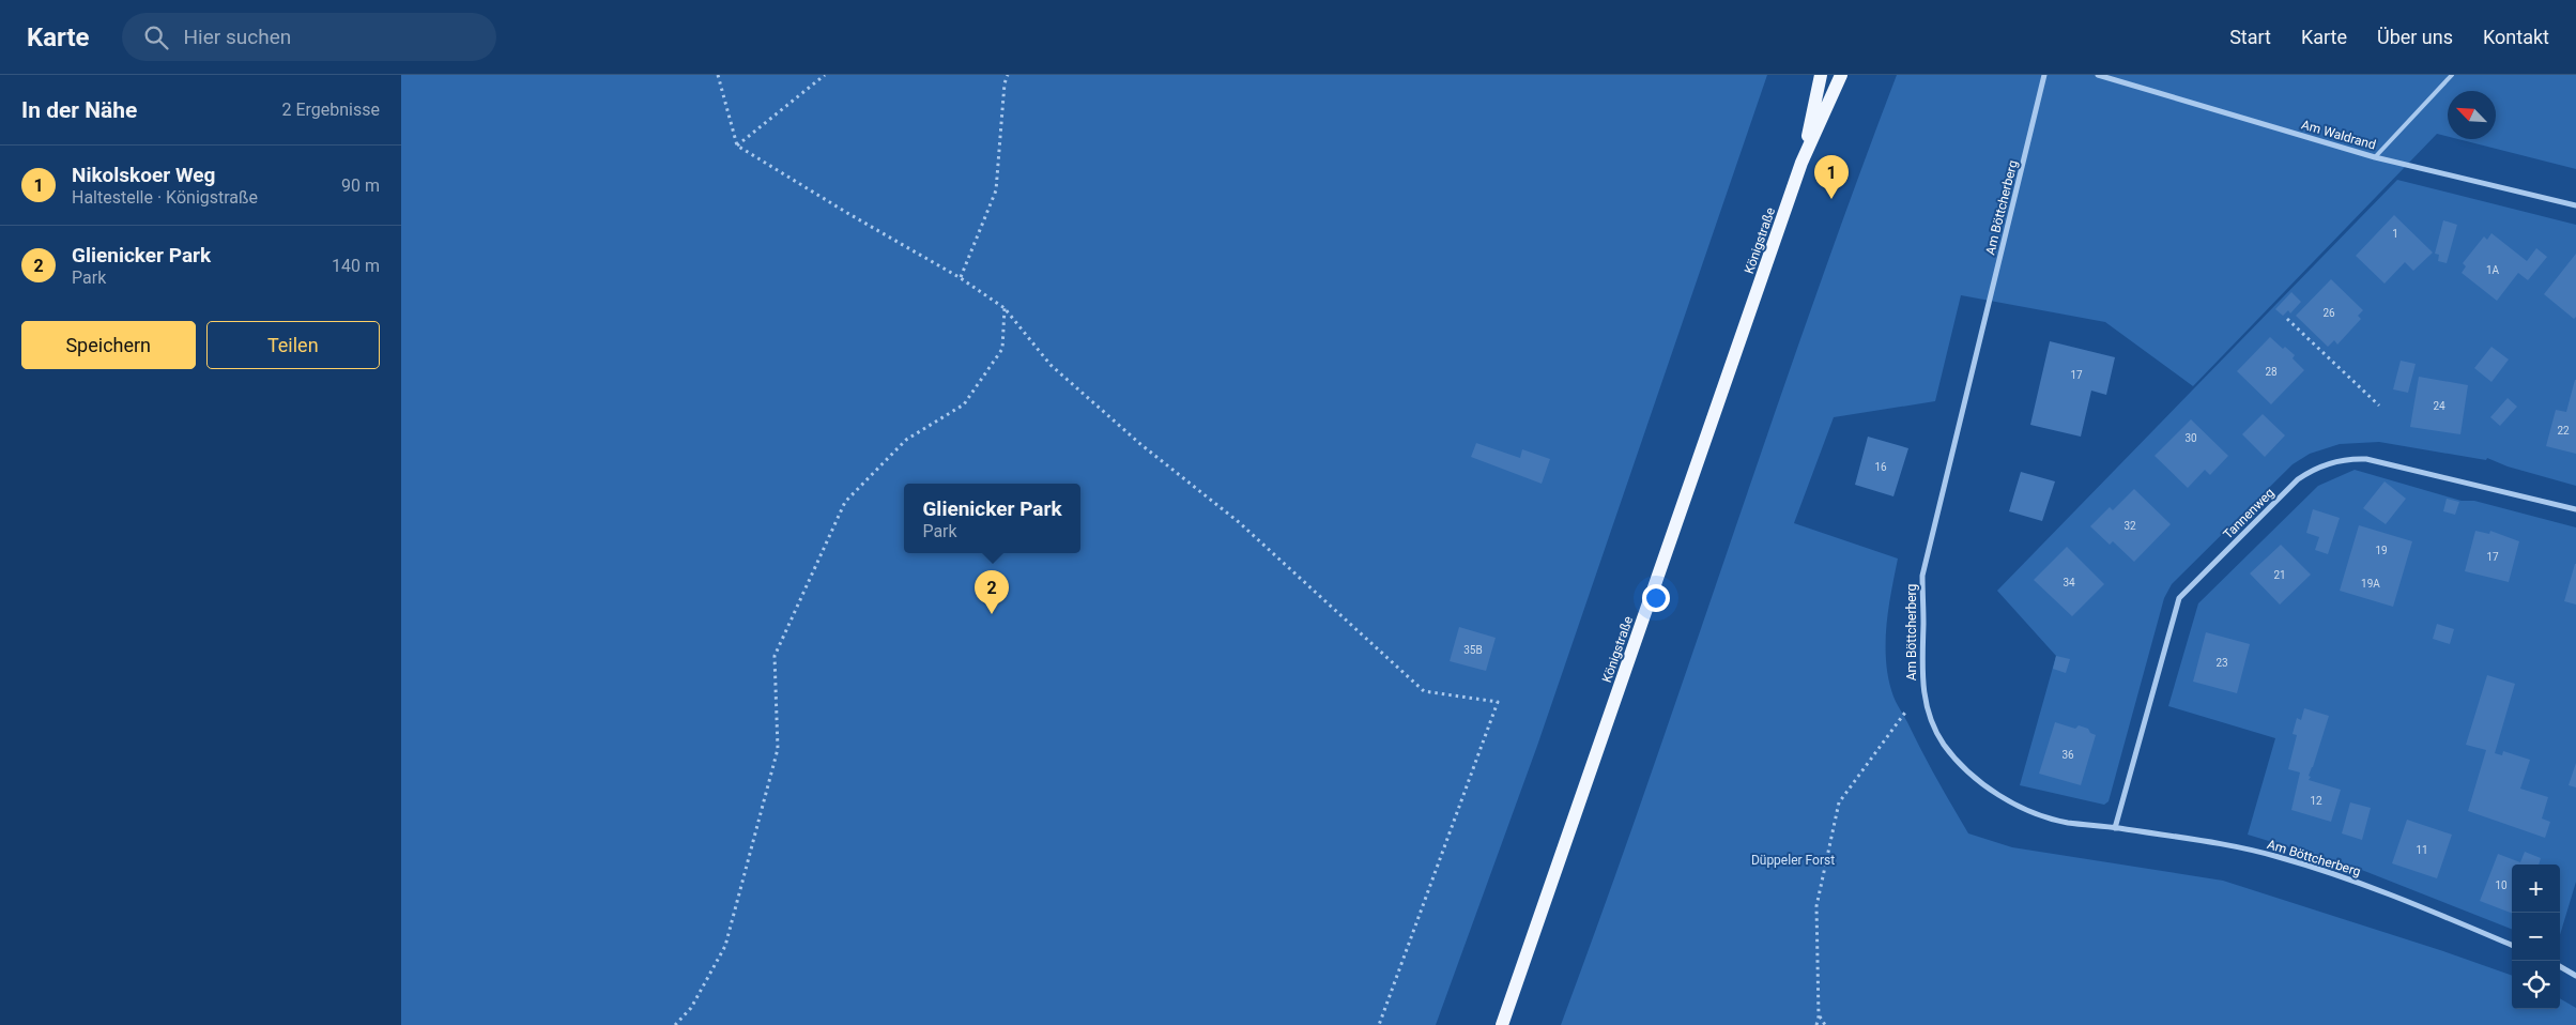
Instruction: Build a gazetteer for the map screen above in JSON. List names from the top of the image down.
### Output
{
  "streets": {
    "main road": ["Königstraße"],
    "street": ["Am Waldrand", "Am Böttcherberg", "Tannenweg"]
  },
  "crossings": [
    ["Am Böttcherberg", "Tannenweg"]
  ],
  "parks": ["Düppeler Forst"],
  "house_numbers": [
    "1",
    "1A",
    "26",
    "28",
    "17",
    "24",
    "22",
    "30",
    "16",
    "32",
    "19",
    "17",
    "21",
    "34",
    "19A",
    "35B",
    "23",
    "36",
    "12",
    "11",
    "10"
  ],
  "north": "top left",
  "page": {
    "header": "Karte",
    "search": "Hier suchen",
    "nav": [
      "Start",
      "Karte",
      "Über uns",
      "Kontakt"
    ],
    "heading": ["In der Nähe", "2 Ergebnisse"],
    "list": [
      {
        "mark": "1",
        "name": "Nikolskoer Weg",
        "note": "Haltestelle · Königstraße",
        "value": "90 m"
      },
      {
        "mark": "2",
        "name": "Glienicker Park",
        "note": "Park",
        "value": "140 m"
      }
    ],
    "pins": ["1", "2"],
    "buttons": ["Speichern", "Teilen"],
    "popup": ["Glienicker Park", "Park"],
    "map_buttons": ["+", "−"]
  }
}
